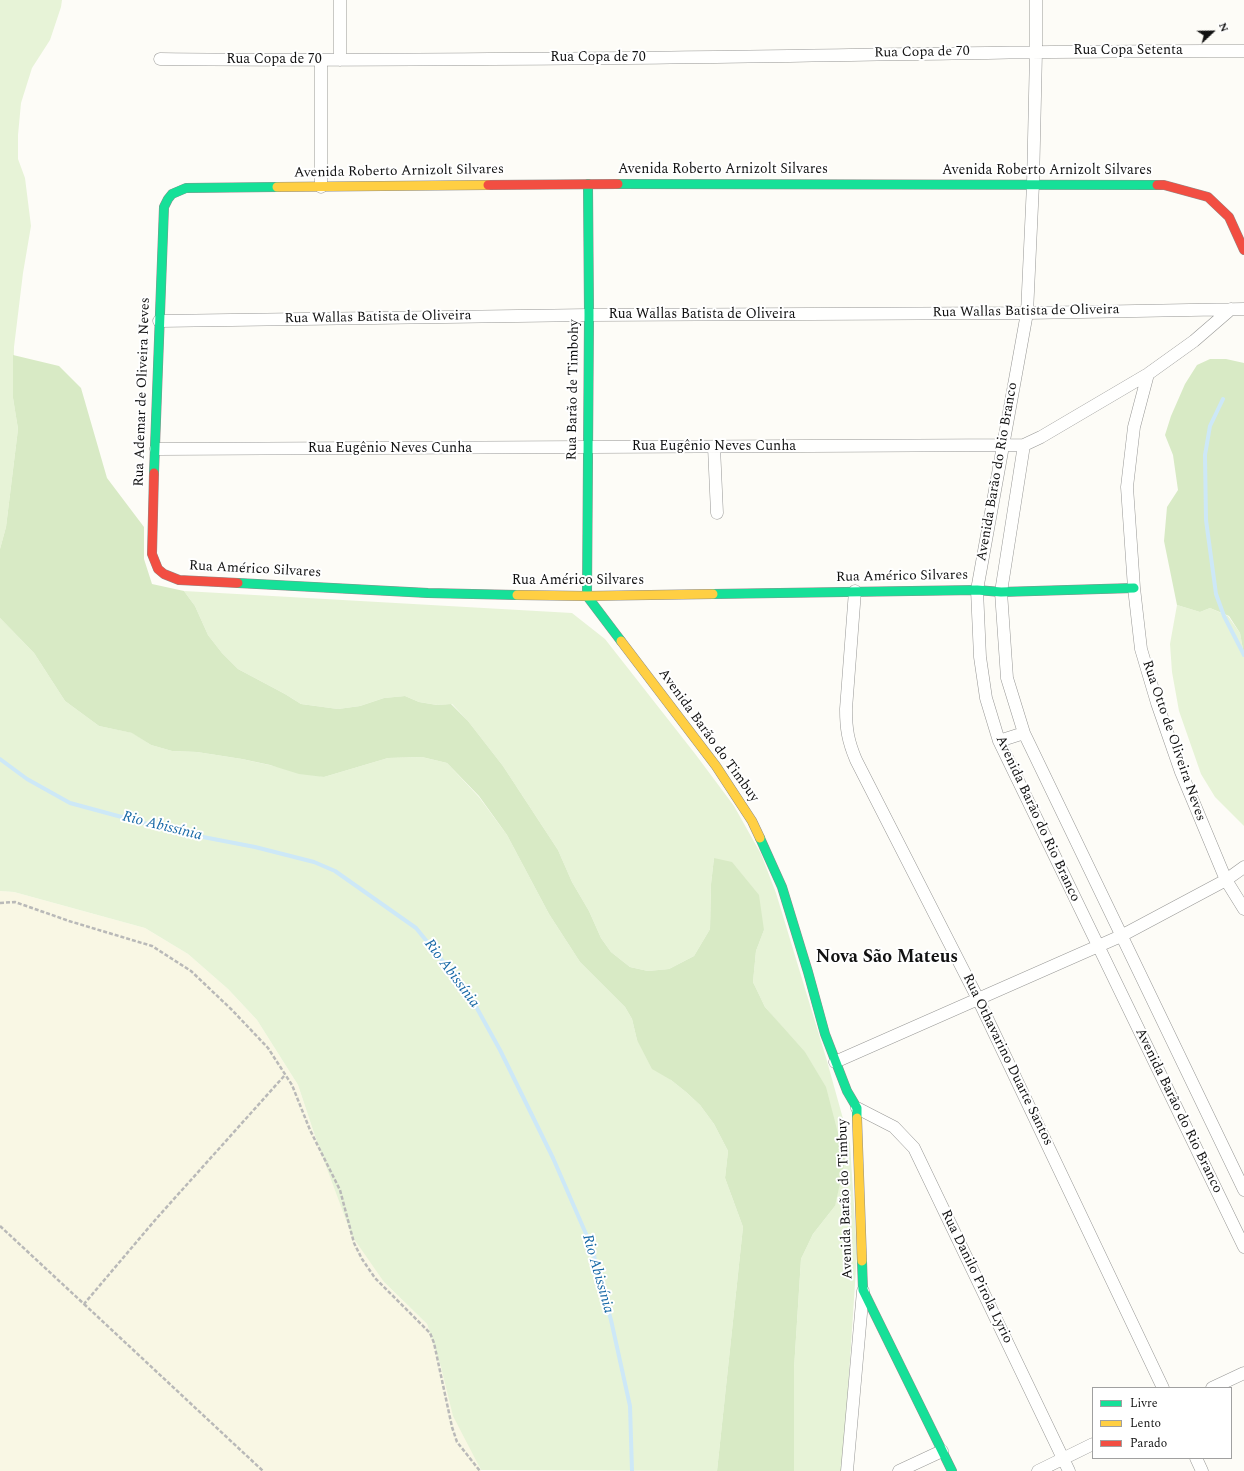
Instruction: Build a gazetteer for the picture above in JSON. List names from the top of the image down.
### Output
{
  "streets": {
    "street": [
      "Rua Copa Setenta",
      "Rua Copa de 70",
      "Avenida Roberto Arnizolt Silvares",
      "Rua Wallas Batista de Oliveira",
      "Rua Barão de Timbohy",
      "Rua Ademar de Oliveira Neves",
      "Rua Eugênio Neves Cunha",
      "Avenida Barão do Rio Branco",
      "Rua Américo Silvares",
      "Avenida Barão do Timbuy",
      "Rua Otto de Oliveira Neves",
      "Rua Othavarino Duarte Santos",
      "Rua Danilo Pirola Lyrio"
    ]
  },
  "crossings": [
    ["Rua Copa Setenta", "Rua Copa de 70"],
    ["Rua Copa Setenta", "Avenida Barão do Rio Branco"],
    ["Rua Copa de 70", "Avenida Barão do Rio Branco"],
    ["Avenida Roberto Arnizolt Silvares", "Rua Barão de Timbohy"],
    ["Avenida Roberto Arnizolt Silvares", "Rua Ademar de Oliveira Neves"],
    ["Avenida Roberto Arnizolt Silvares", "Avenida Barão do Rio Branco"],
    ["Rua Wallas Batista de Oliveira", "Rua Barão de Timbohy"],
    ["Rua Wallas Batista de Oliveira", "Rua Ademar de Oliveira Neves"],
    ["Rua Wallas Batista de Oliveira", "Rua Eugênio Neves Cunha"],
    ["Rua Wallas Batista de Oliveira", "Avenida Barão do Rio Branco"],
    ["Rua Barão de Timbohy", "Rua Eugênio Neves Cunha"],
    ["Rua Barão de Timbohy", "Rua Américo Silvares"],
    ["Rua Barão de Timbohy", "Avenida Barão do Timbuy"],
    ["Rua Ademar de Oliveira Neves", "Rua Eugênio Neves Cunha"],
    ["Rua Ademar de Oliveira Neves", "Rua Américo Silvares"],
    ["Rua Eugênio Neves Cunha", "Avenida Barão do Rio Branco"],
    ["Rua Eugênio Neves Cunha", "Rua Otto de Oliveira Neves"],
    ["Avenida Barão do Rio Branco", "Rua Américo Silvares"],
    ["Rua Américo Silvares", "Avenida Barão do Timbuy"],
    ["Rua Américo Silvares", "Rua Otto de Oliveira Neves"],
    ["Rua Américo Silvares", "Rua Othavarino Duarte Santos"],
    ["Avenida Barão do Timbuy", "Rua Danilo Pirola Lyrio"]
  ],
  "districts": ["Nova São Mateus"],
  "water": ["Rio Abissínia"],
  "legend": ["Livre", "Lento", "Parado"],
  "north": "right"
}
